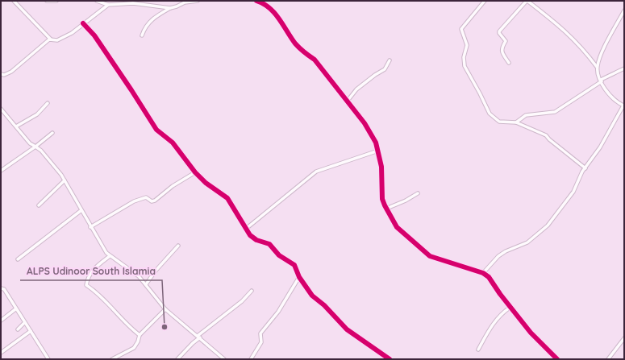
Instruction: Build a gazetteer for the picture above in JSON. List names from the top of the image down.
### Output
{
  "places": ["ALPS Udinoor South Islamia"]
}
